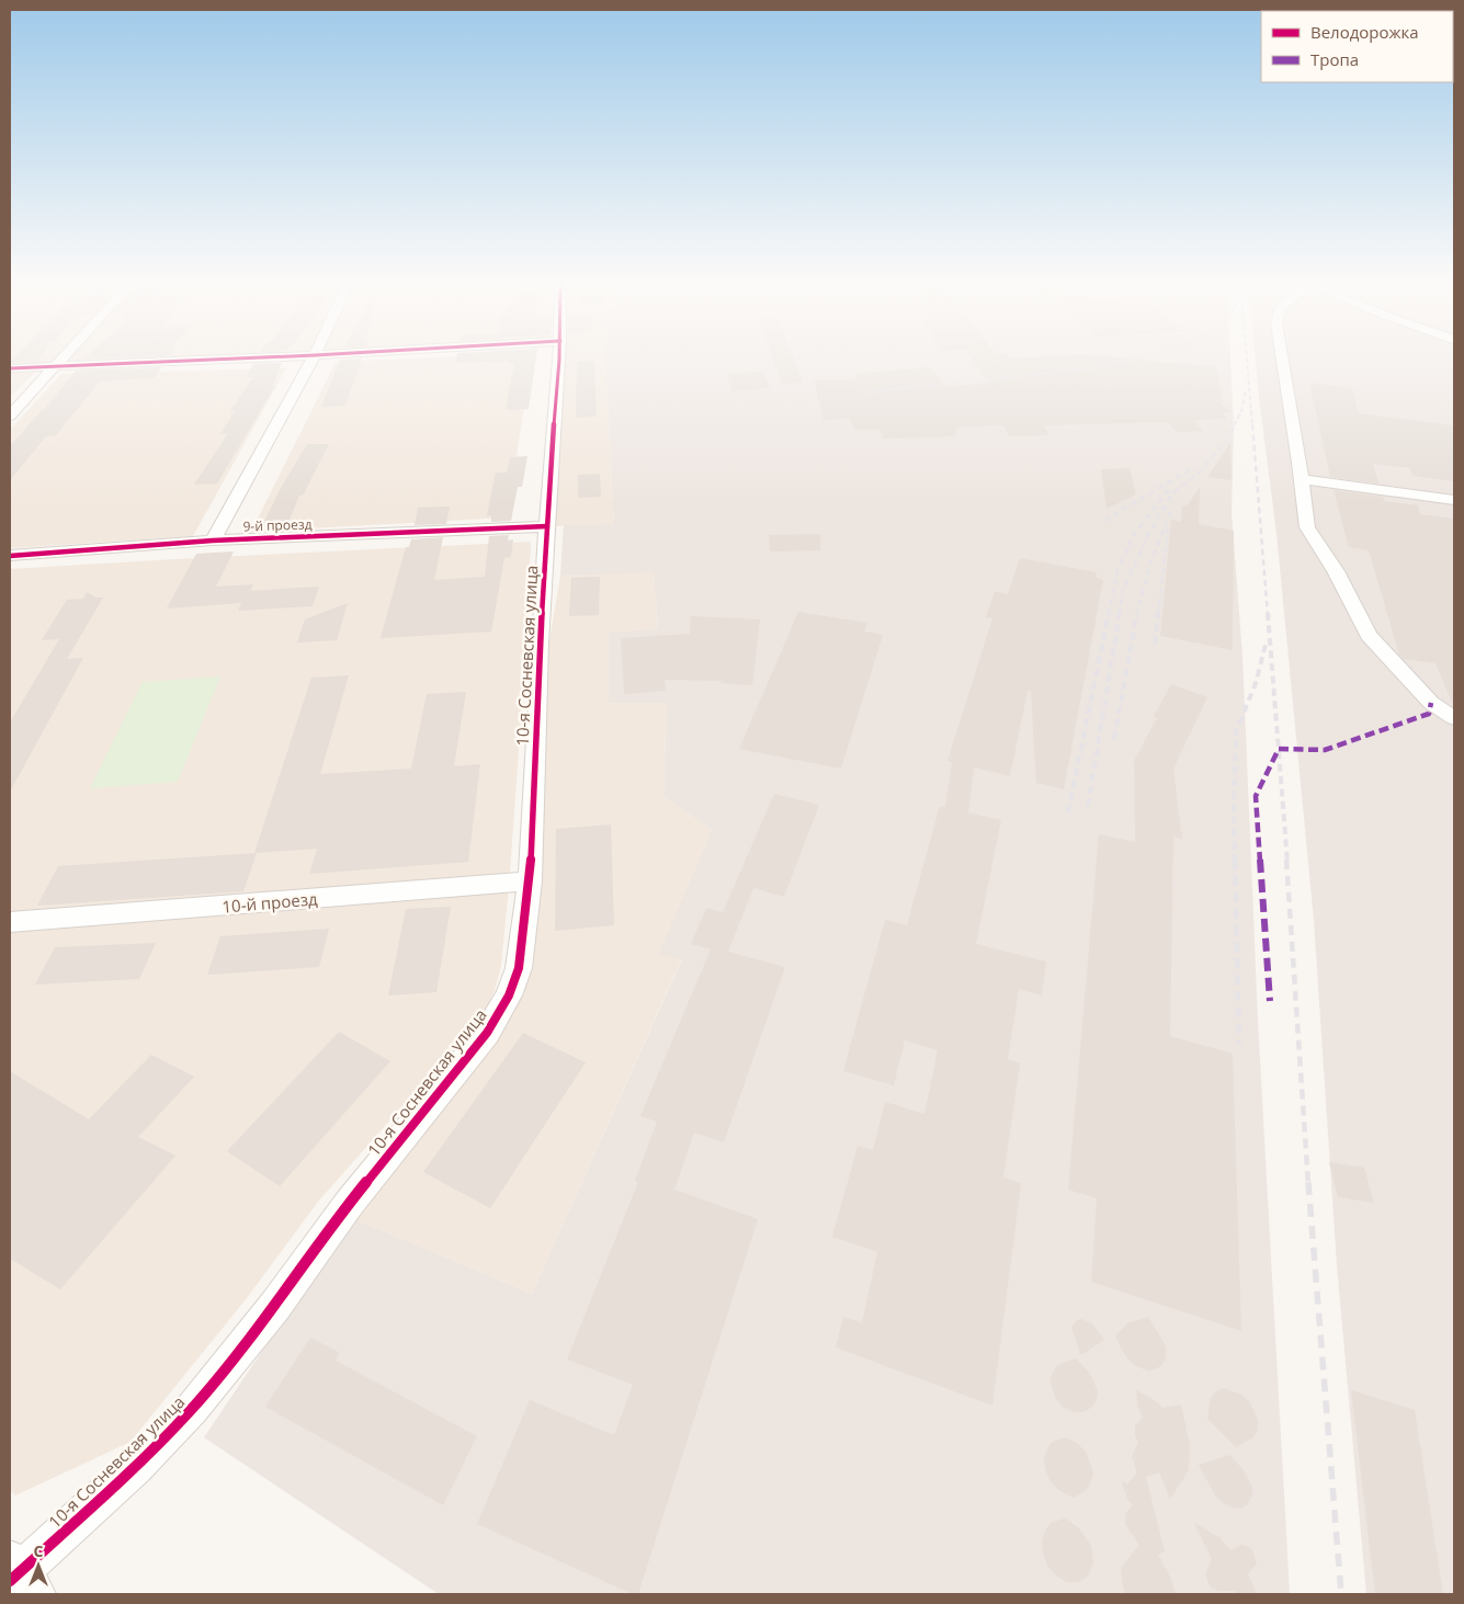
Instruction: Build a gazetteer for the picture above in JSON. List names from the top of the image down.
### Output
{
  "streets": {
    "street": ["9-й проезд", "10-я Сосневская улица", "10-й проезд"]
  },
  "crossings": [
    ["9-й проезд", "10-я Сосневская улица"],
    ["10-я Сосневская улица", "10-й проезд"]
  ],
  "legend": ["Велодорожка", "Тропа"],
  "north": "top"
}
